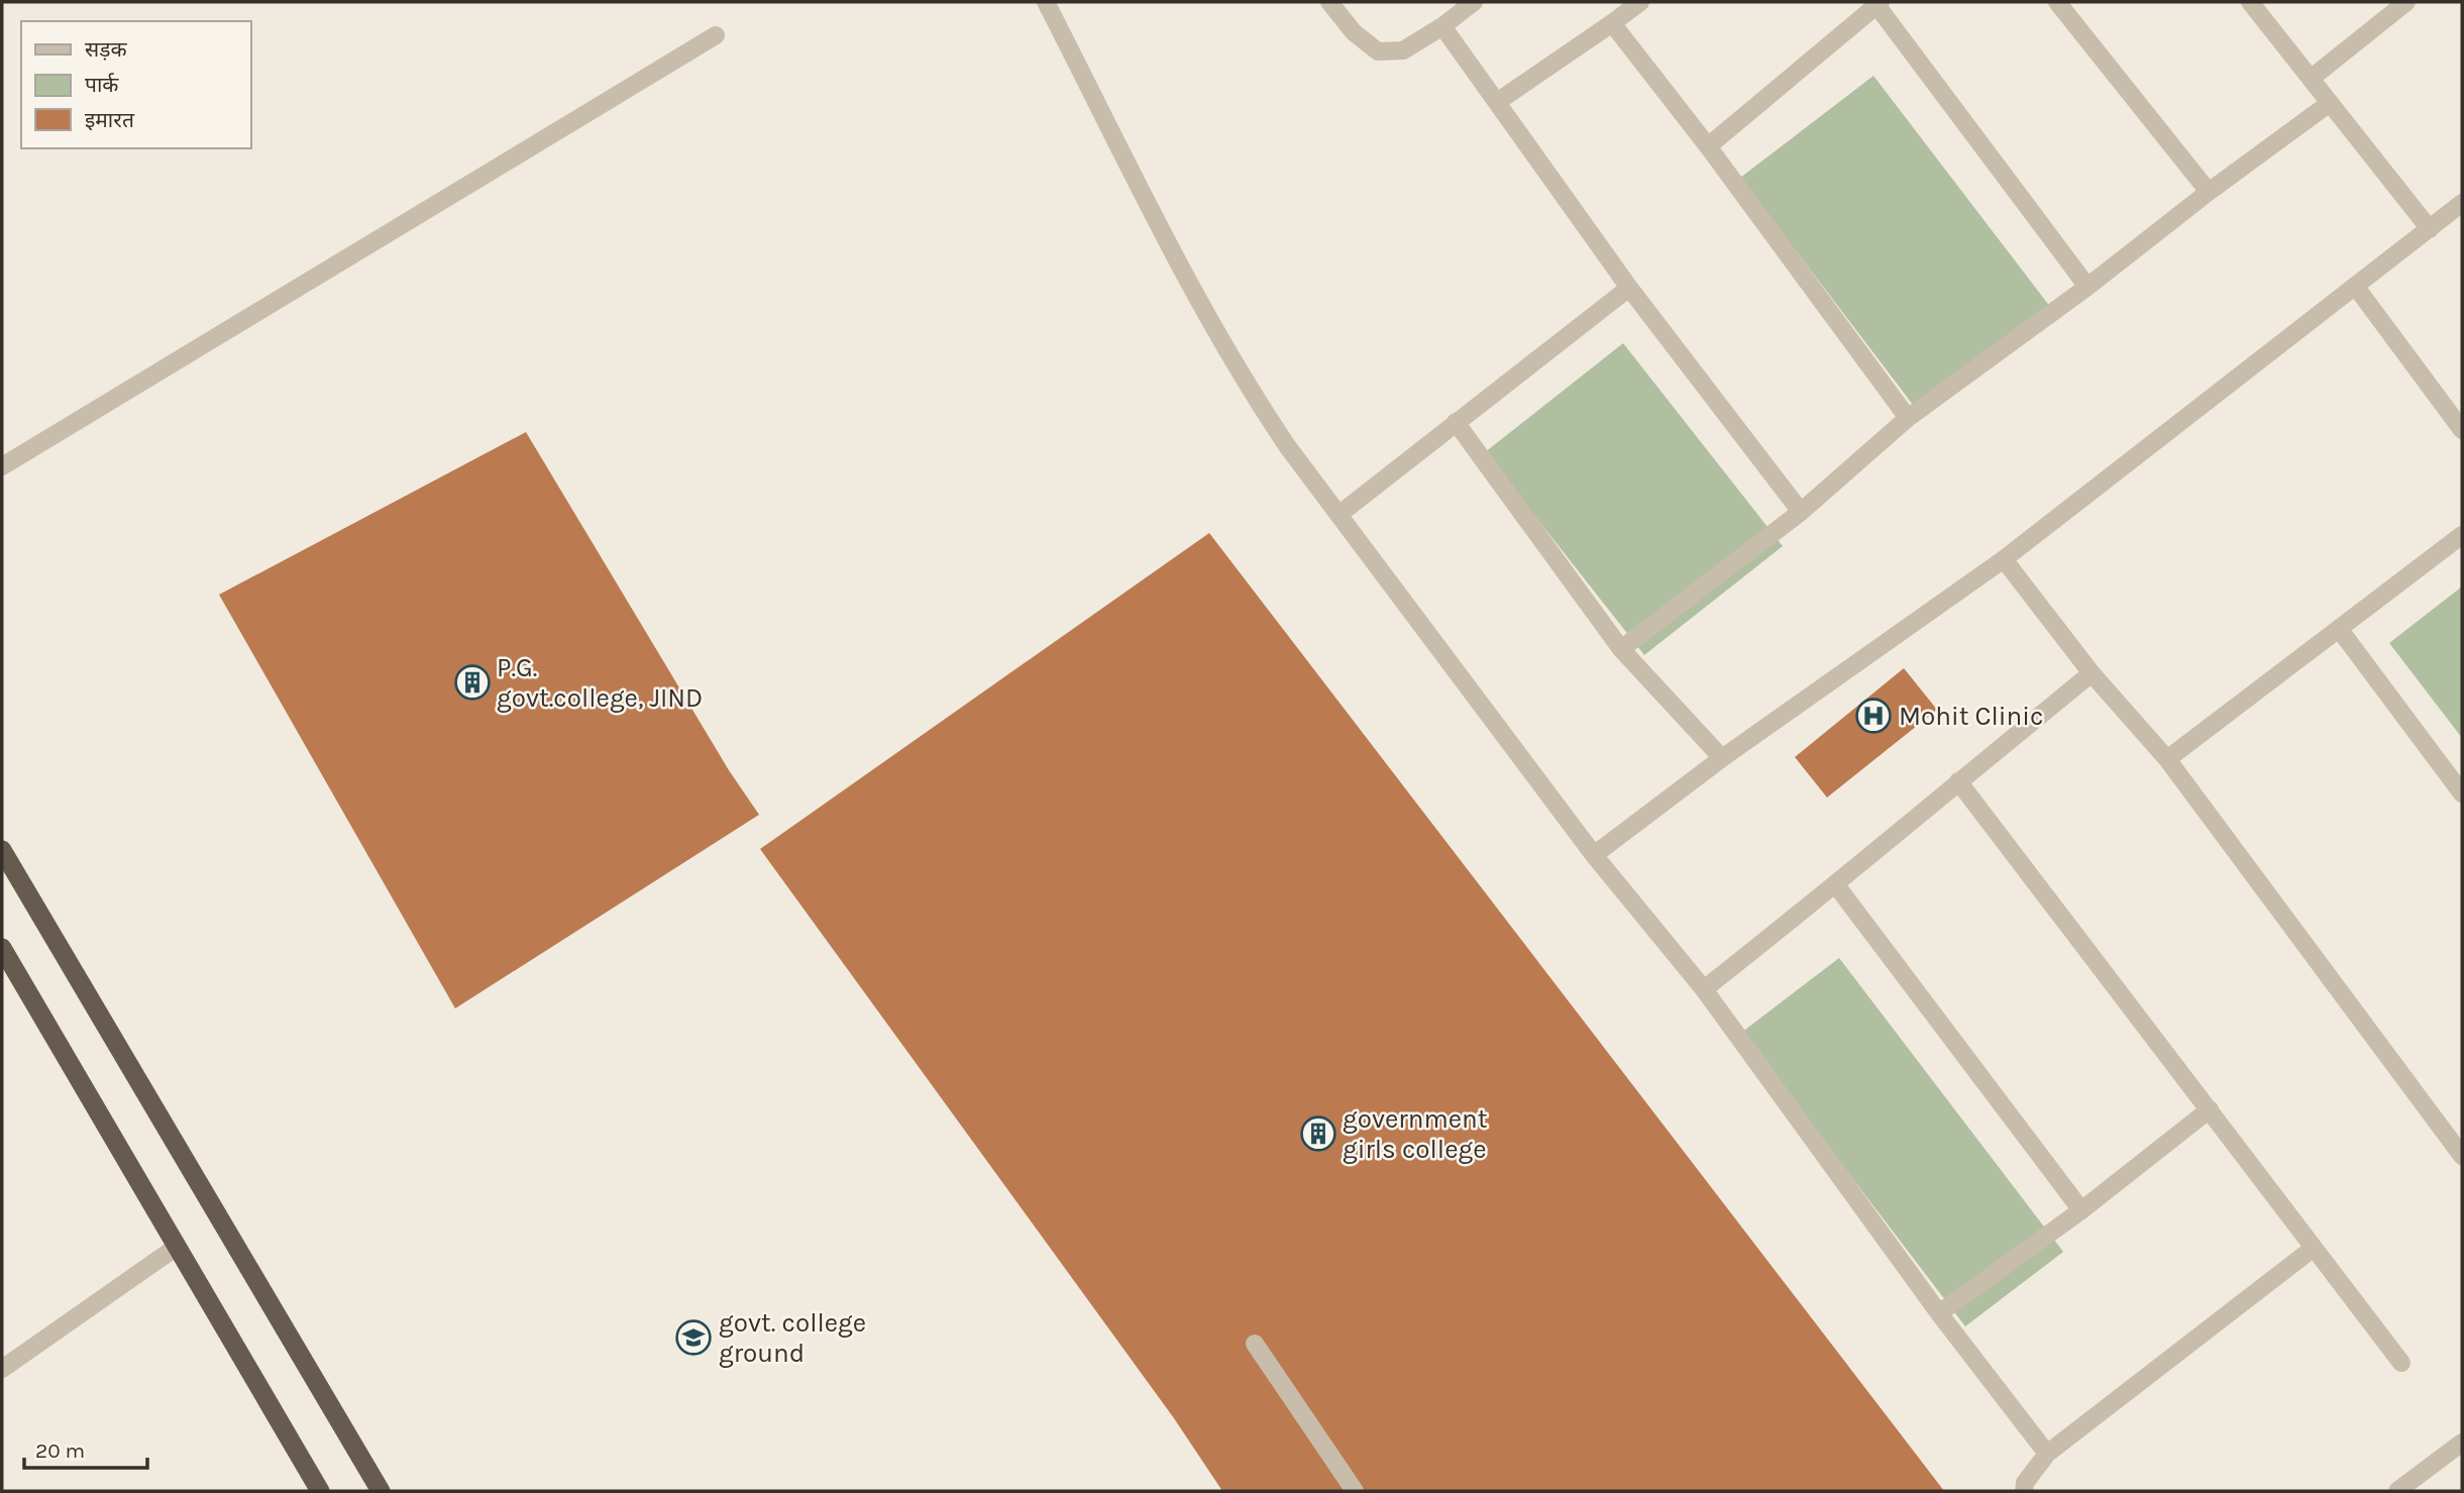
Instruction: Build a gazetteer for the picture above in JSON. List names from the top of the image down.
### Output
{
  "places": {
    "building": ["P.G. govt.college, JIND", "government girls college"],
    "hospital": ["Mohit Clinic"],
    "school or university": ["govt. college ground"]
  },
  "legend": ["सड़क", "पार्क", "इमारत"],
  "scale_bar": "20 m"
}
